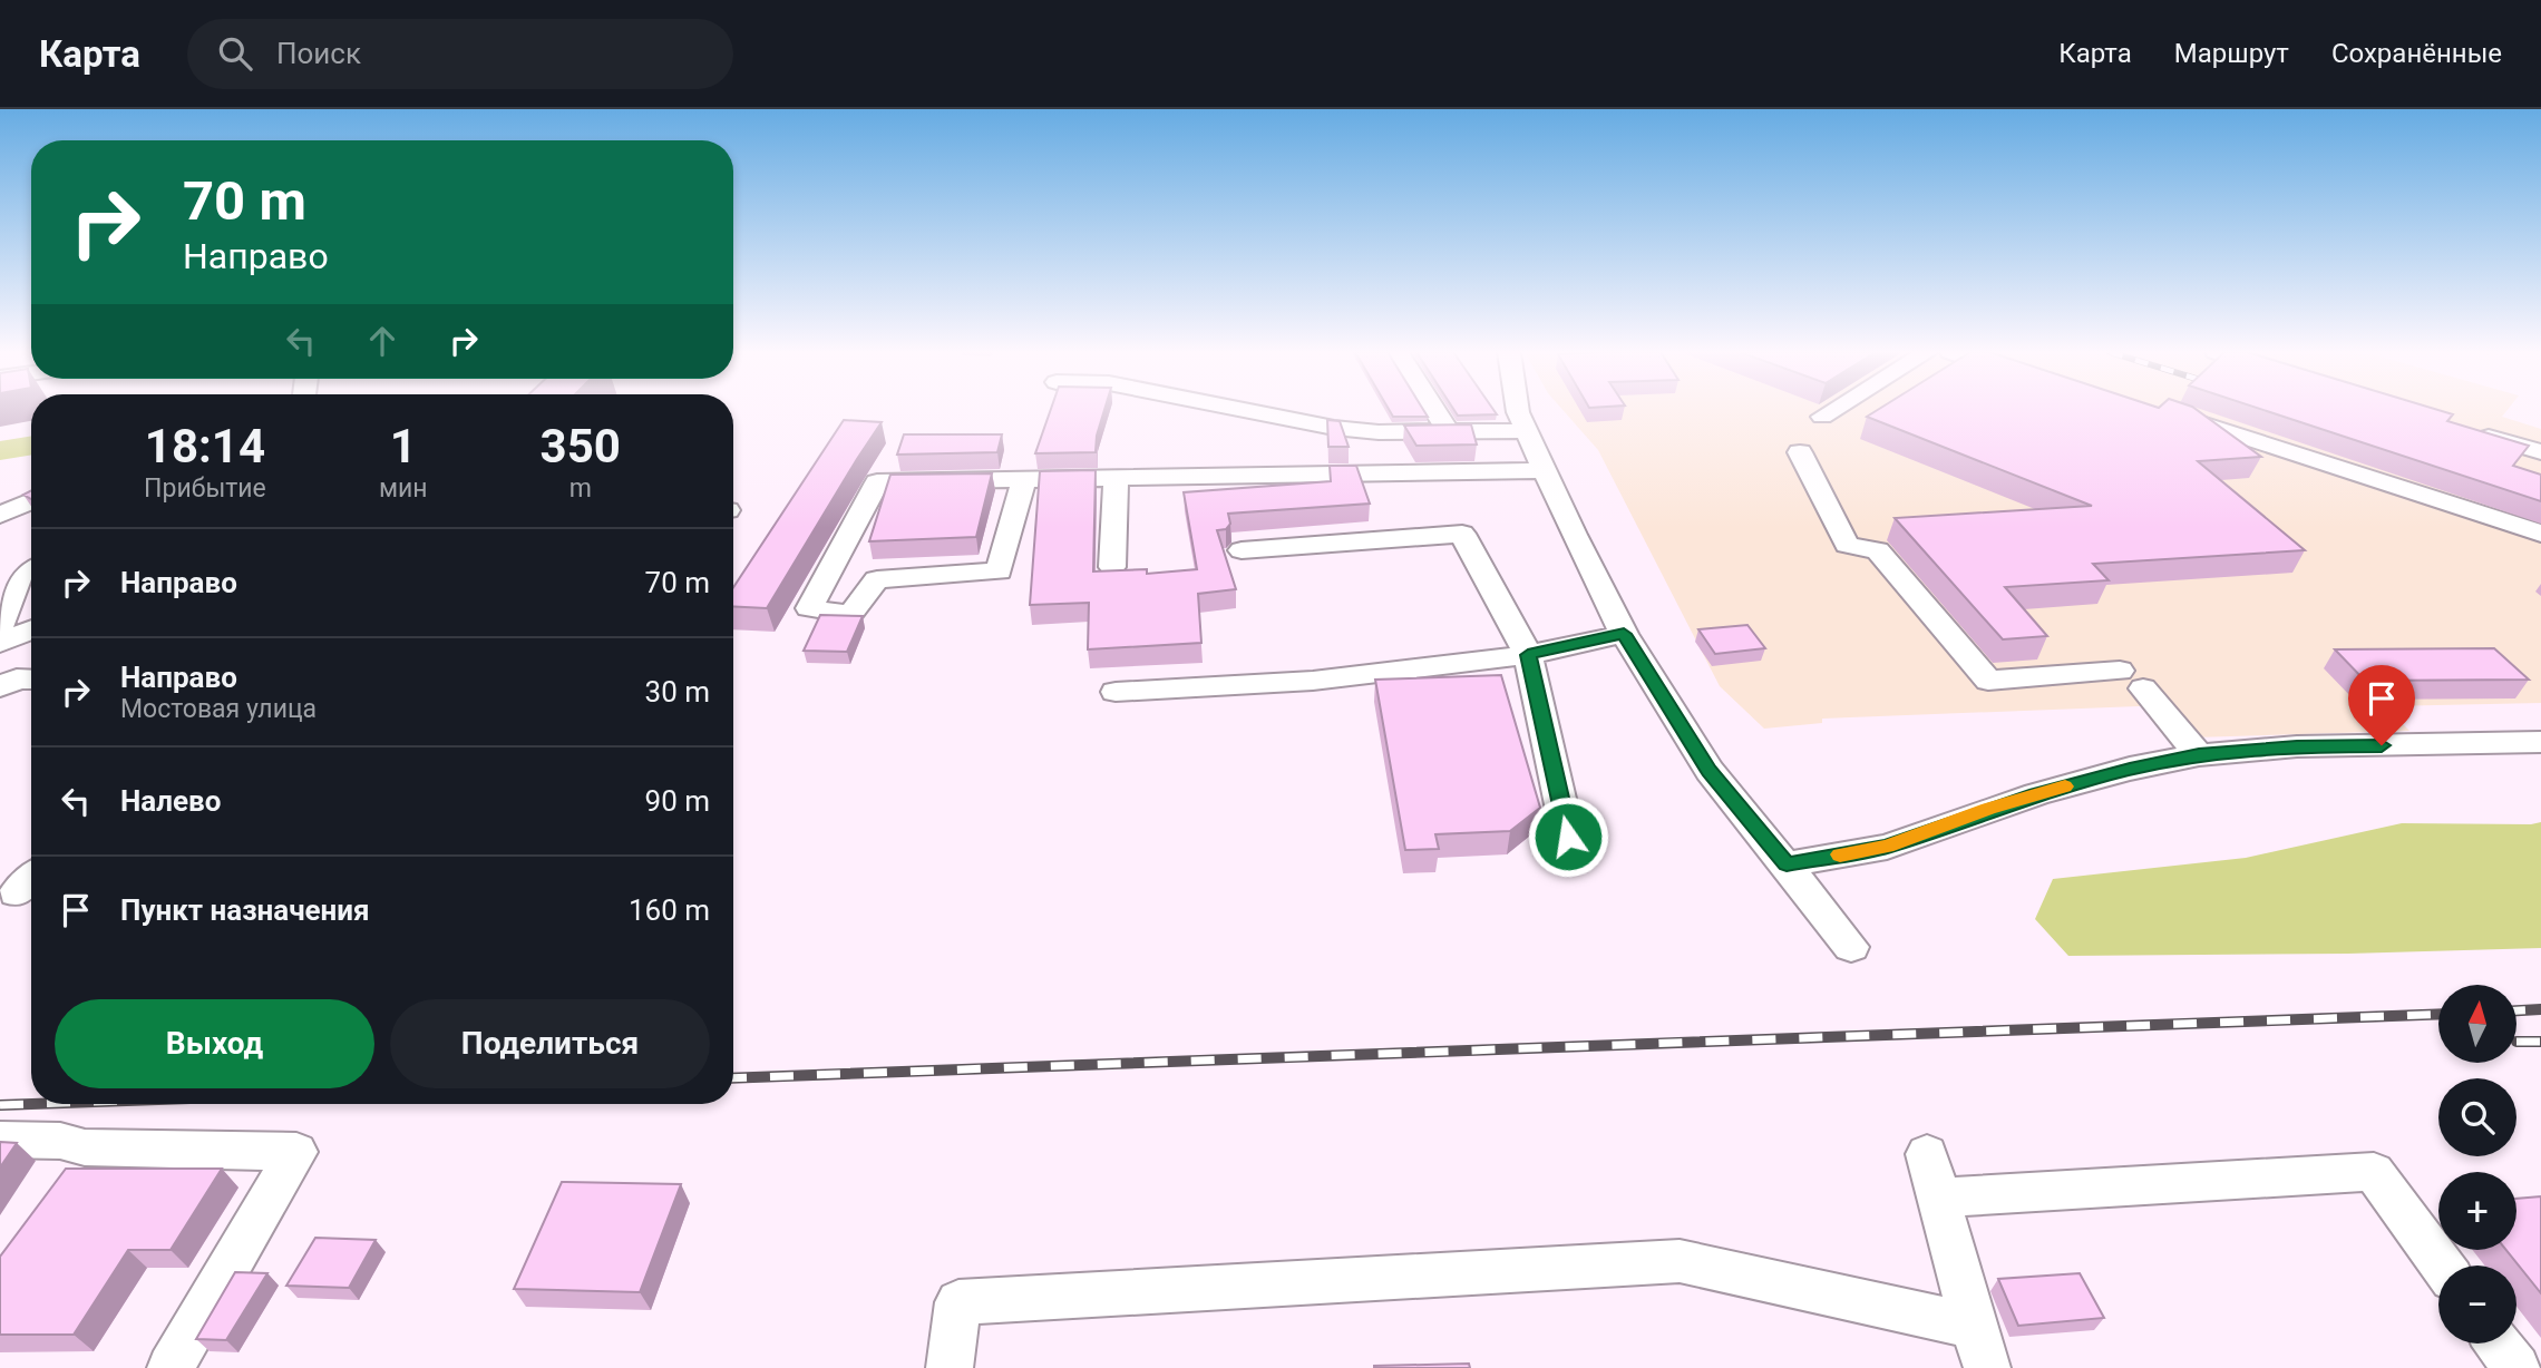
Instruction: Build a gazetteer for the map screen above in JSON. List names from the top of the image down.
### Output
{
  "north": "top",
  "page": {
    "header": "Карта",
    "search": "Поиск",
    "nav": ["Карта", "Маршрут", "Сохранённые"],
    "turn": ["70 m", "Направо"],
    "eta": [
      "18:14",
      "Прибытие",
      "1",
      "мин",
      "350",
      "m"
    ],
    "list": [
      {
        "name": "Направо",
        "value": "70 m"
      },
      {
        "name": "Направо",
        "note": "Мостовая улица",
        "value": "30 m"
      },
      {
        "name": "Налево",
        "value": "90 m"
      },
      {
        "name": "Пункт назначения",
        "value": "160 m"
      }
    ],
    "buttons": ["Выход", "Поделиться"],
    "map_buttons": ["+", "−"]
  }
}
